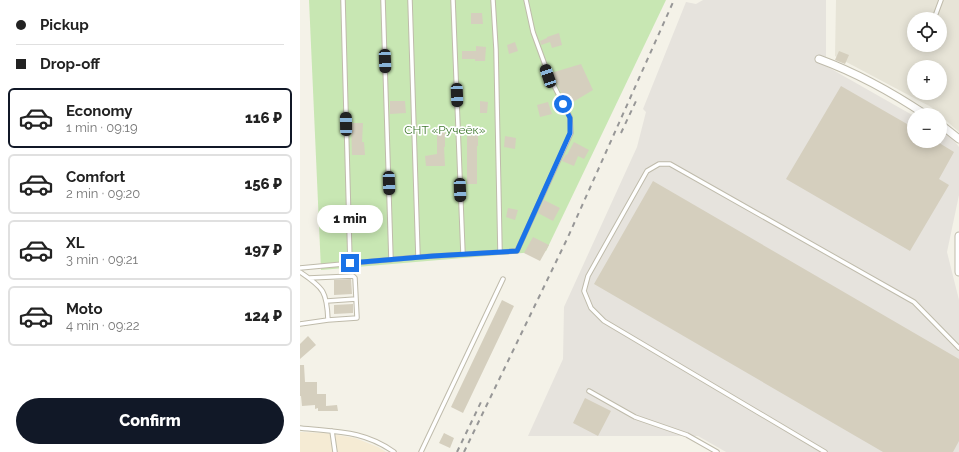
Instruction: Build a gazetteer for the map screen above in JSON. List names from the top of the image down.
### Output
{
  "parks": ["СНТ «Ручеёк»"],
  "page": {
    "banner": ["Pickup", "Drop-off"],
    "map_buttons": ["+", "−"],
    "list": [
      {
        "name": "Economy",
        "note": "1 min · 09:19",
        "value": "116 ₽"
      },
      {
        "name": "Comfort",
        "note": "2 min · 09:20",
        "value": "156 ₽"
      },
      {
        "name": "XL",
        "note": "3 min · 09:21",
        "value": "197 ₽"
      },
      {
        "name": "Moto",
        "note": "4 min · 09:22",
        "value": "124 ₽"
      }
    ],
    "bubble": "1 min",
    "buttons": "Confirm"
  }
}
